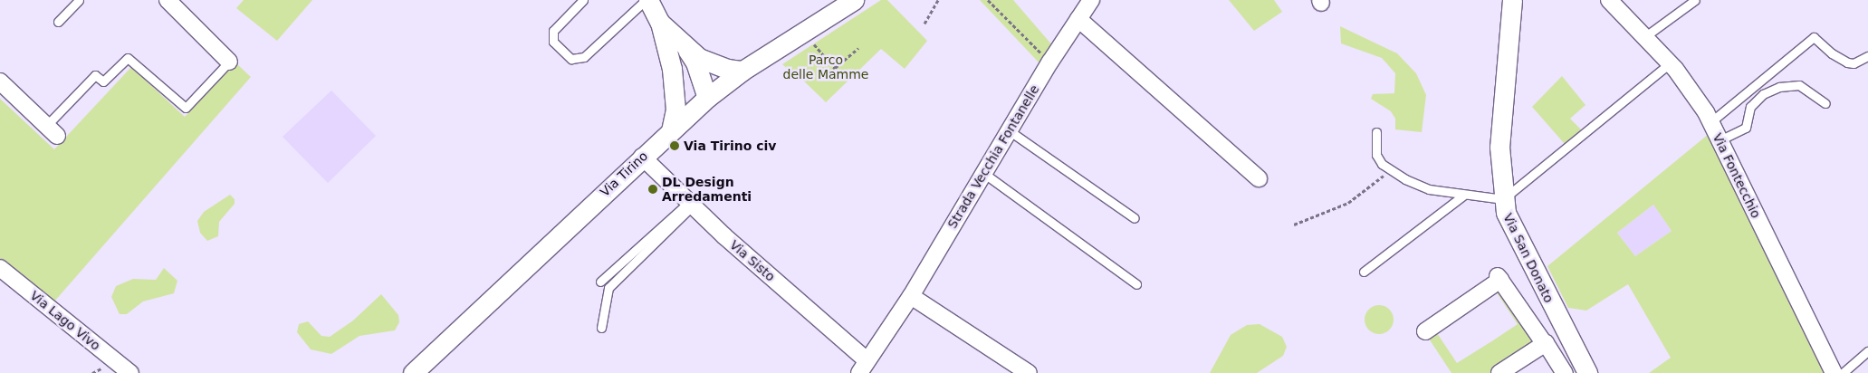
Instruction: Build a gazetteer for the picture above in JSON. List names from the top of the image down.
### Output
{
  "streets": {
    "street": [
      "Strada Vecchia Fontanelle",
      "Via Tirino",
      "Via Fontecchio",
      "Via San Donato",
      "Via Sisto",
      "Via Lago Vivo"
    ]
  },
  "crossings": [
    ["Strada Vecchia Fontanelle", "Via Sisto"],
    ["Via Tirino", "Via Sisto"]
  ],
  "parks": ["Parco delle Mamme"],
  "places": ["Via Tirino civ", "DL Design Arredamenti"]
}
